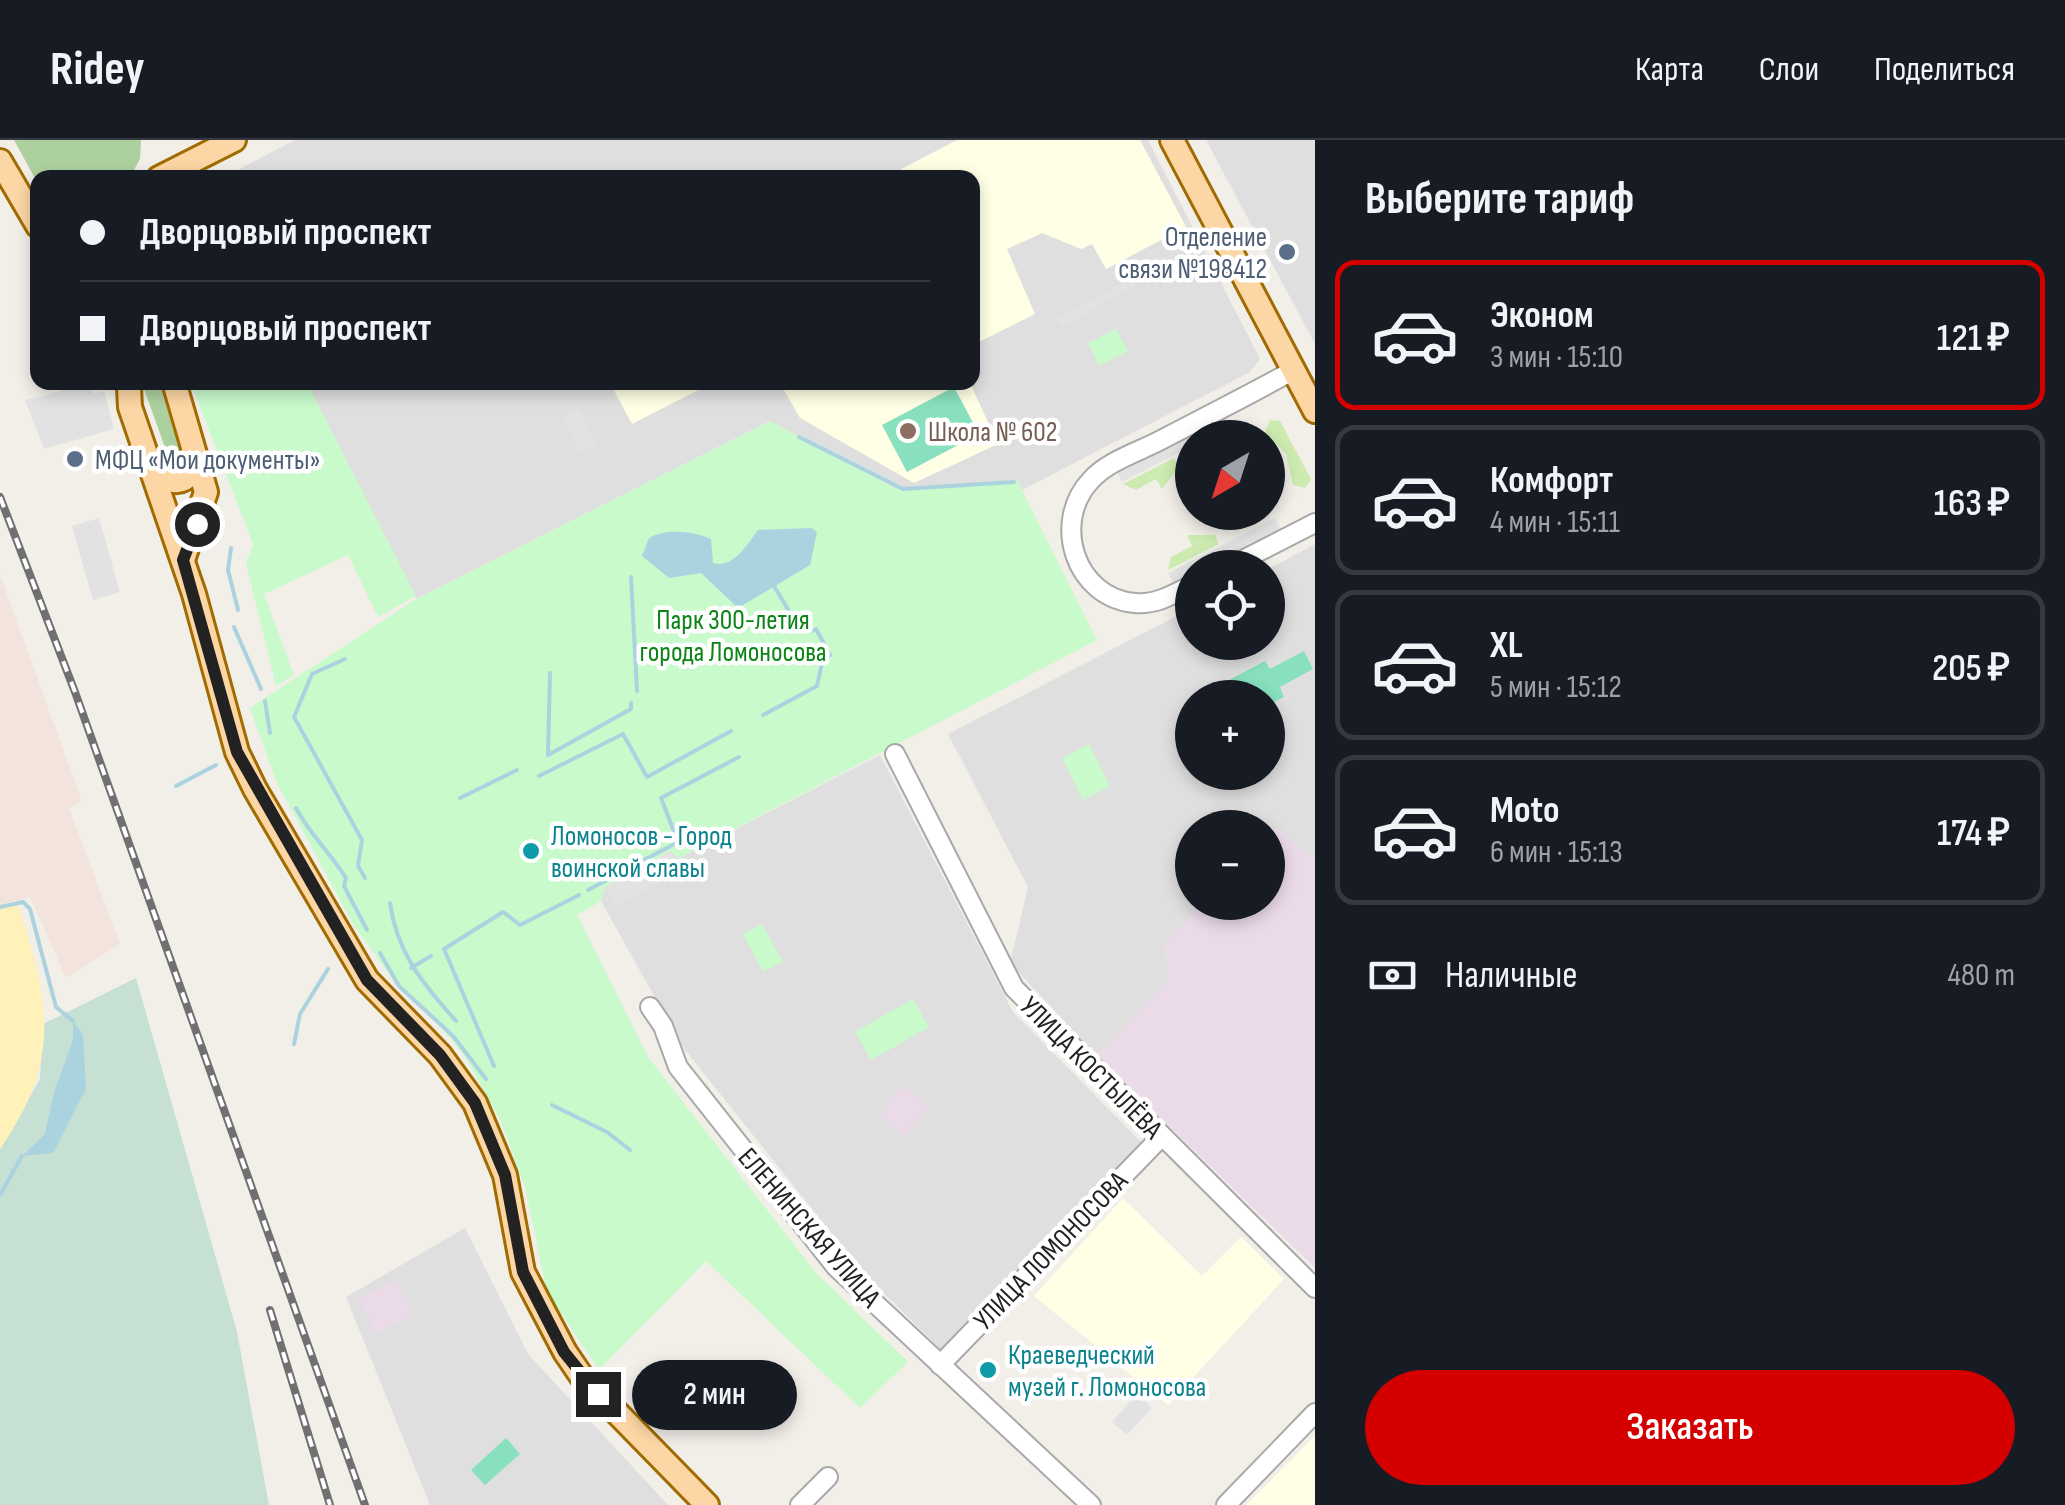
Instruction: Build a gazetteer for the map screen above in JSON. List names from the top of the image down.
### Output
{
  "streets": {
    "street": ["УЛИЦА КОСТЫЛЁВА", "ЕЛЕНИНСКАЯ УЛИЦА", "УЛИЦА ЛОМОНОСОВА"]
  },
  "crossings": [
    ["УЛИЦА КОСТЫЛЁВА", "УЛИЦА ЛОМОНОСОВА"],
    ["ЕЛЕНИНСКАЯ УЛИЦА", "УЛИЦА ЛОМОНОСОВА"]
  ],
  "parks": ["Парк 300-летия города Ломоносова"],
  "places": [
    "Отделение связи №198412",
    "Школа № 602",
    "МФЦ «Мои документы»",
    "Ломоносов - Город воинской славы",
    "Краеведческий музей г. Ломоносова"
  ],
  "north": "bottom left",
  "page": {
    "header": "Ridey",
    "nav": ["Карта", "Слои", "Поделиться"],
    "heading": "Выберите тариф",
    "banner": ["Дворцовый проспект", "Дворцовый проспект"],
    "list": [
      {
        "name": "Эконом",
        "note": "3 мин · 15:10",
        "value": "121 ₽"
      },
      {
        "name": "Комфорт",
        "note": "4 мин · 15:11",
        "value": "163 ₽"
      },
      {
        "name": "XL",
        "note": "5 мин · 15:12",
        "value": "205 ₽"
      },
      {
        "name": "Moto",
        "note": "6 мин · 15:13",
        "value": "174 ₽"
      }
    ],
    "map_buttons": ["+", "−"],
    "pay": ["Наличные", "480 m"],
    "buttons": "Заказать",
    "bubble": "2 мин"
  }
}
